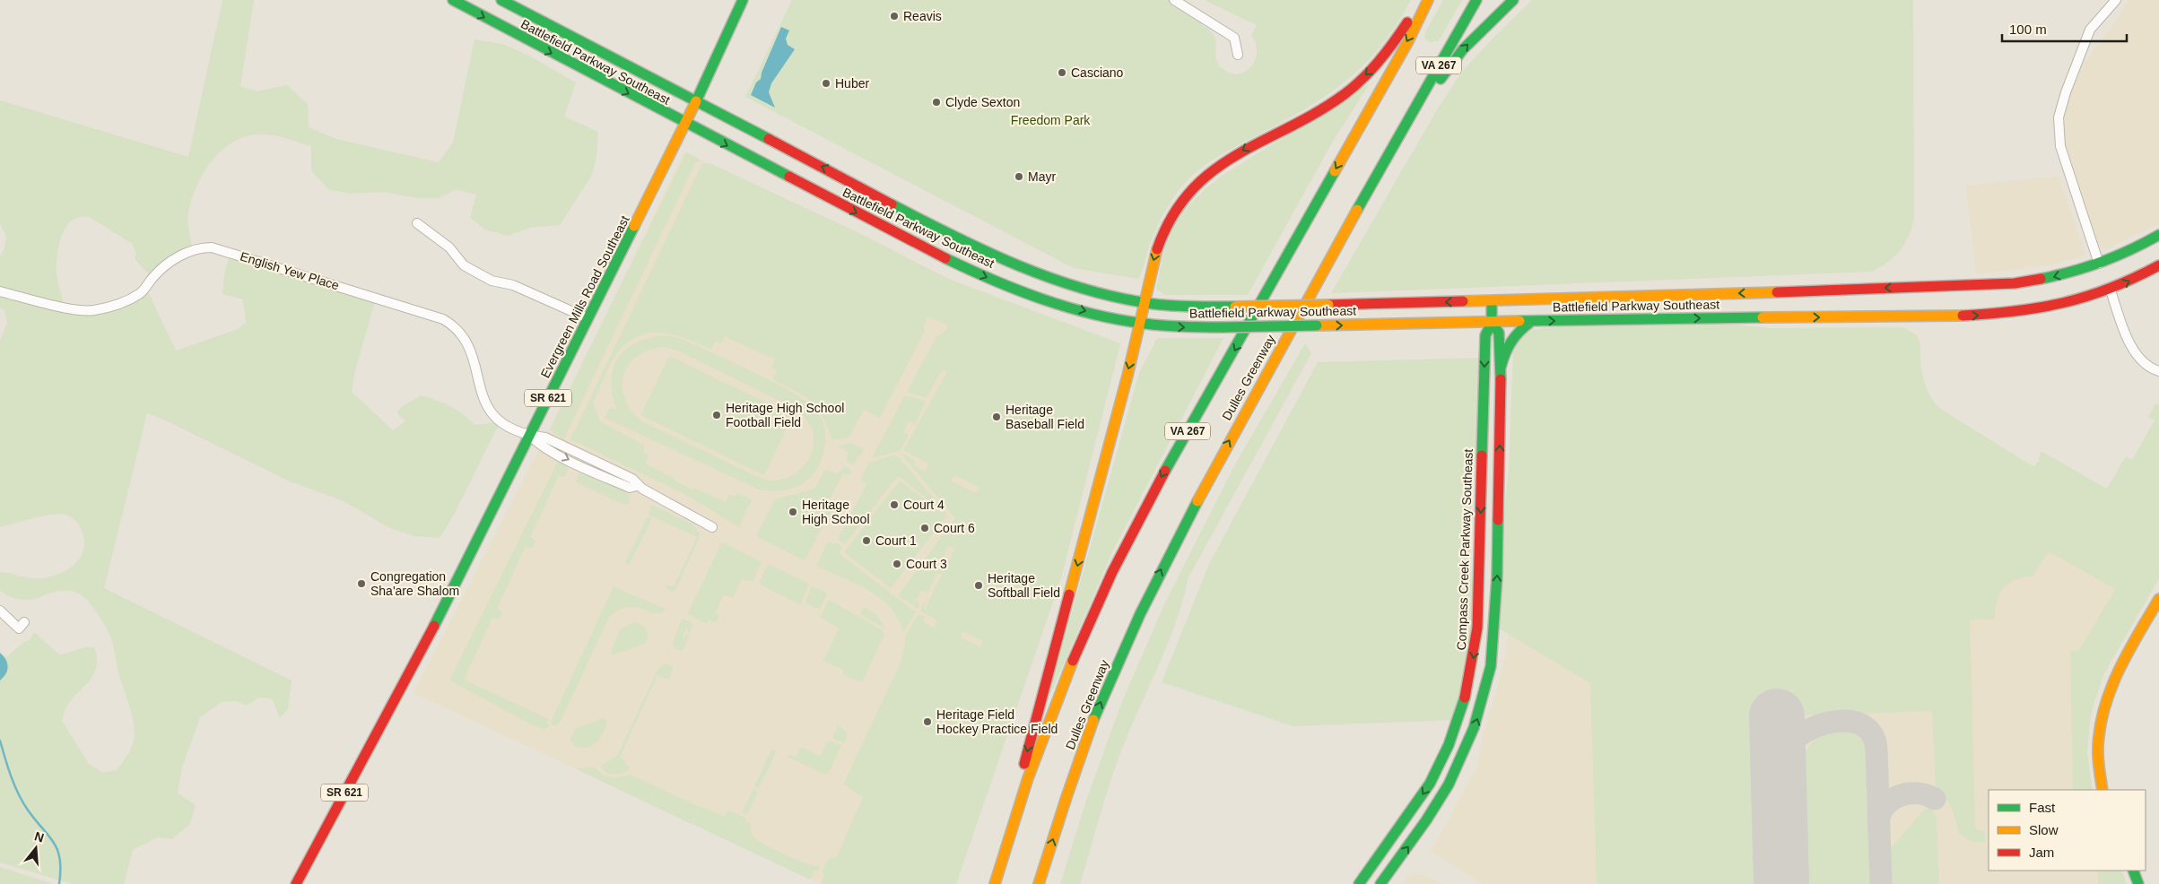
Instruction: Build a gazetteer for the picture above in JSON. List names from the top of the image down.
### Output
{
  "streets": {
    "main road": [
      "Battlefield Parkway Southeast",
      "VA 267",
      "Evergreen Mills Road Southeast",
      "Dulles Greenway",
      "SR 621",
      "Compass Creek Parkway Southeast"
    ],
    "street": ["English Yew Place"]
  },
  "crossings": [
    ["Battlefield Parkway Southeast", "Evergreen Mills Road Southeast"],
    ["Battlefield Parkway Southeast", "SR 621"],
    ["Battlefield Parkway Southeast", "Compass Creek Parkway Southeast"],
    ["English Yew Place", "Evergreen Mills Road Southeast"],
    ["Evergreen Mills Road Southeast", "SR 621"]
  ],
  "parks": ["Freedom Park"],
  "places": [
    "Reavis",
    "Casciano",
    "Huber",
    "Clyde Sexton",
    "Mayr",
    "Heritage High School Football Field",
    "Heritage Baseball Field",
    "Court 4",
    "Heritage High School",
    "Court 6",
    "Court 1",
    "Court 3",
    "Congregation Sha'are Shalom",
    "Heritage Softball Field",
    "Heritage Field Hockey Practice Field"
  ],
  "legend": ["Fast", "Slow", "Jam"],
  "scale_bar": "100 m",
  "north": "top"
}
